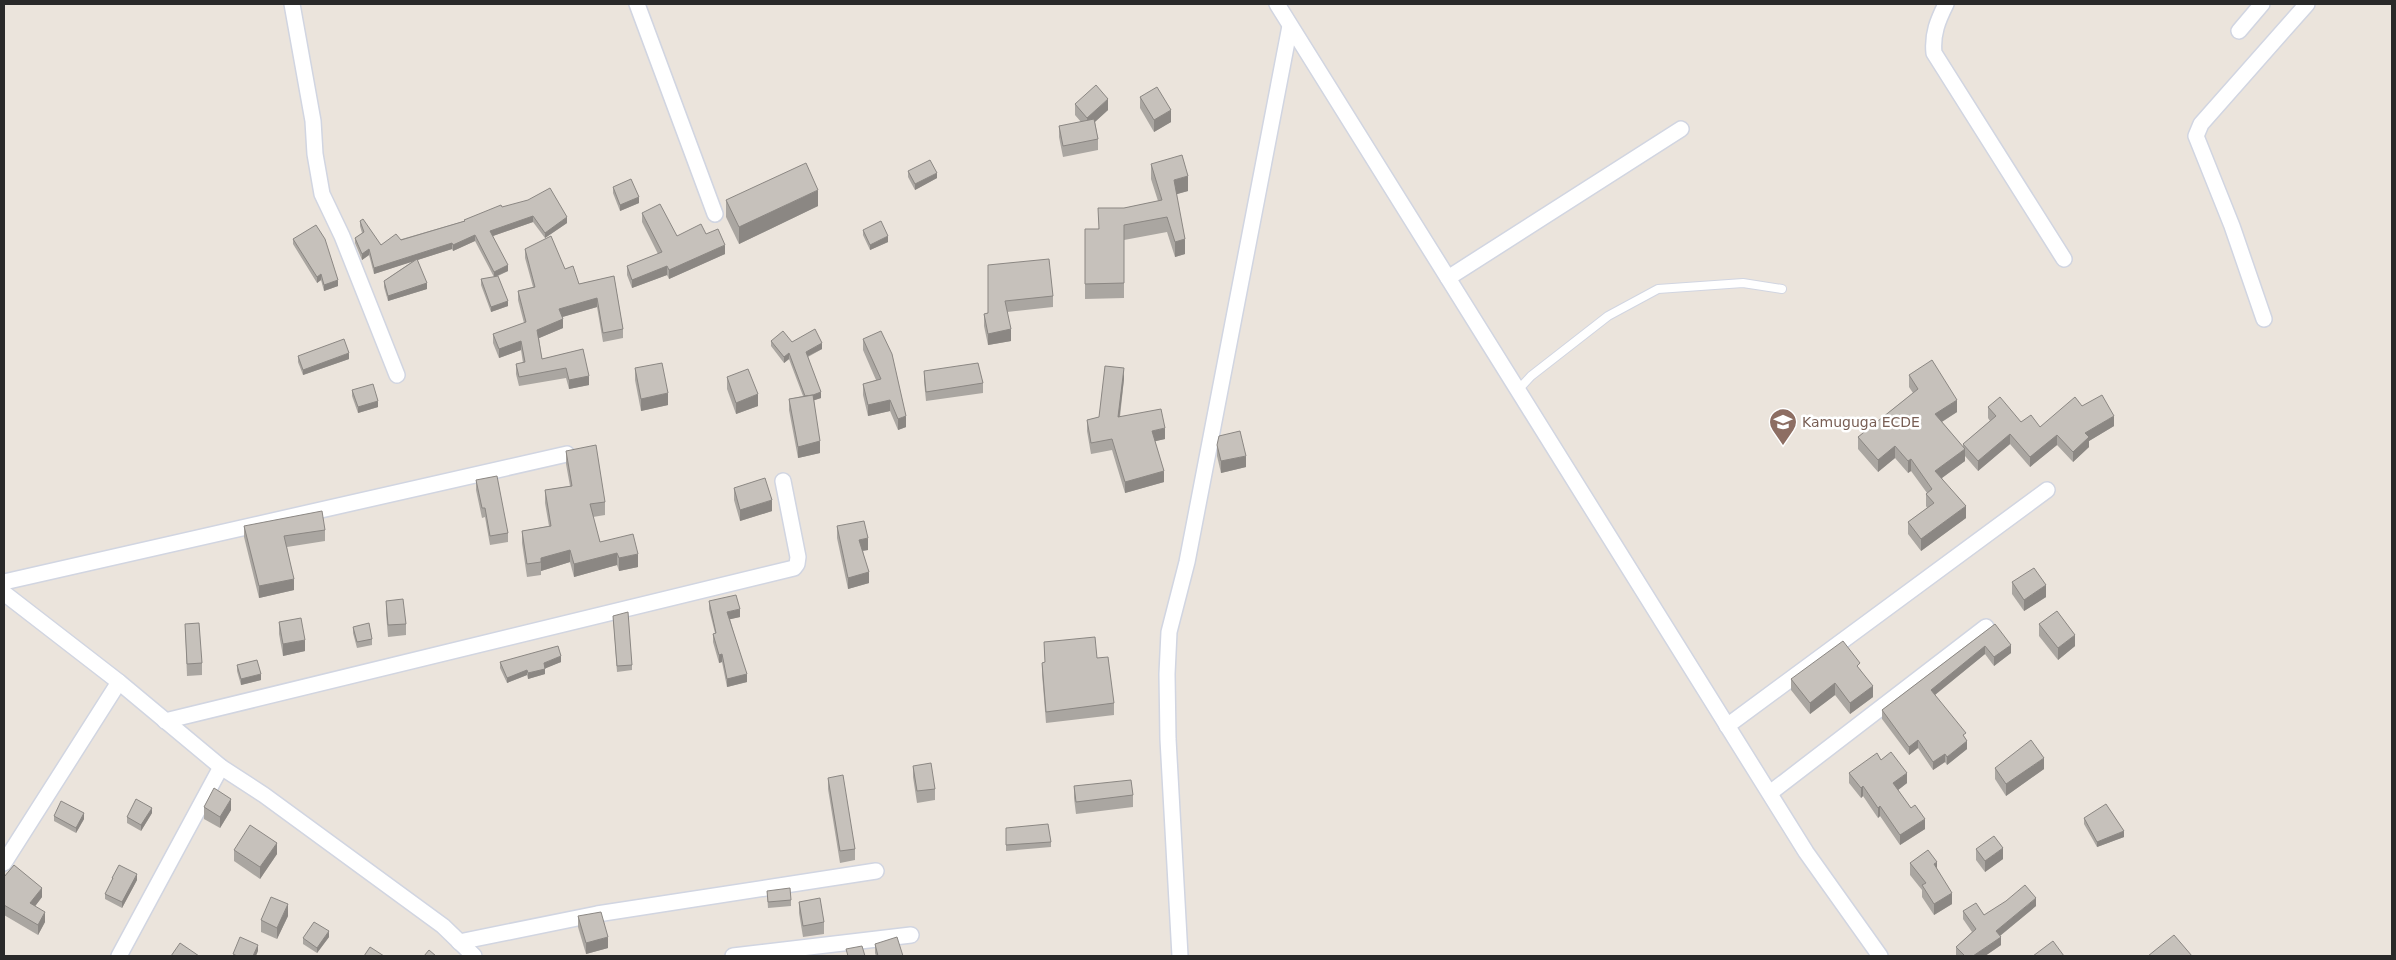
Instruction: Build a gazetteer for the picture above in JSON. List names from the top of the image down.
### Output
{
  "places": {
    "school or university": ["Kamuguga ECDE"]
  }
}
